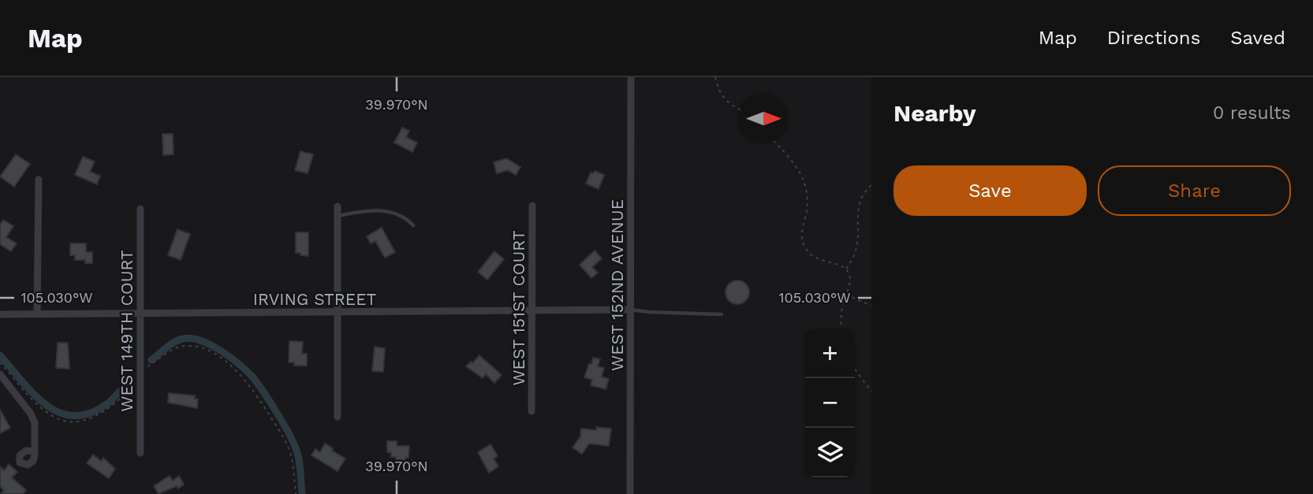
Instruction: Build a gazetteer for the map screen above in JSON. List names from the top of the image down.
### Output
{
  "streets": {
    "street": [
      "WEST 152ND AVENUE",
      "IRVING STREET",
      "WEST 151ST COURT",
      "WEST 149TH COURT"
    ]
  },
  "crossings": [
    ["WEST 152ND AVENUE", "IRVING STREET"],
    ["IRVING STREET", "WEST 151ST COURT"],
    ["IRVING STREET", "WEST 149TH COURT"]
  ],
  "north": "right",
  "page": {
    "header": "Map",
    "nav": ["Map", "Directions", "Saved"],
    "heading": ["Nearby", "0 results"],
    "buttons": ["Save", "Share"],
    "map_buttons": ["+", "−"]
  },
  "coordinates": ["39.970°N", "105.030°W"]
}
